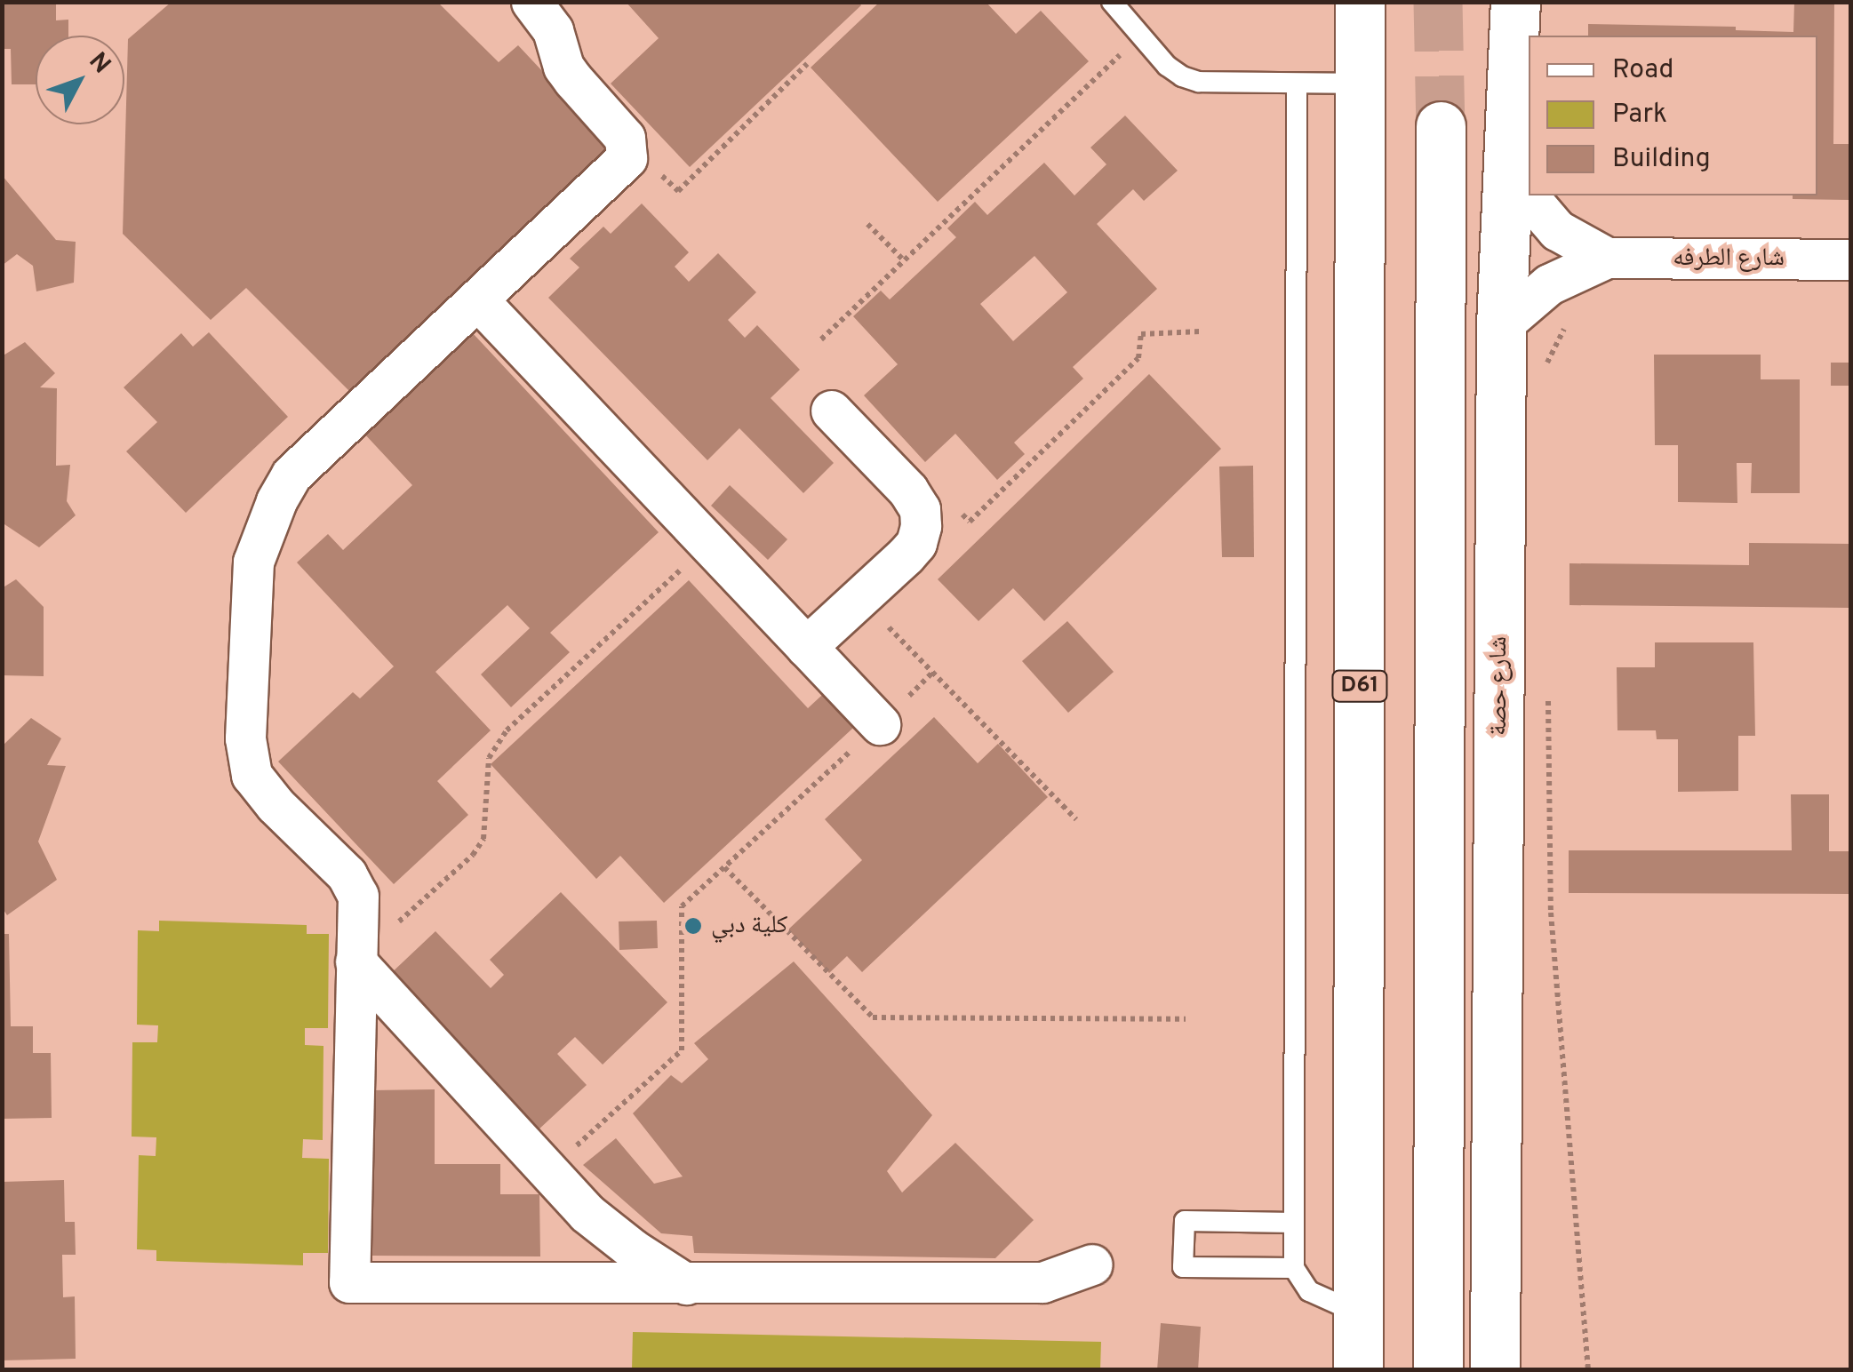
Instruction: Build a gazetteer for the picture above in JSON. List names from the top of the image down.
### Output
{
  "streets": {
    "main road": ["D61", "شارع حصة"],
    "street": ["شارع الطرفه"]
  },
  "crossings": [
    ["شارع الطرفه", "شارع حصة"]
  ],
  "places": ["كلية دبي"],
  "legend": ["Road", "Park", "Building"],
  "north": "top right"
}
